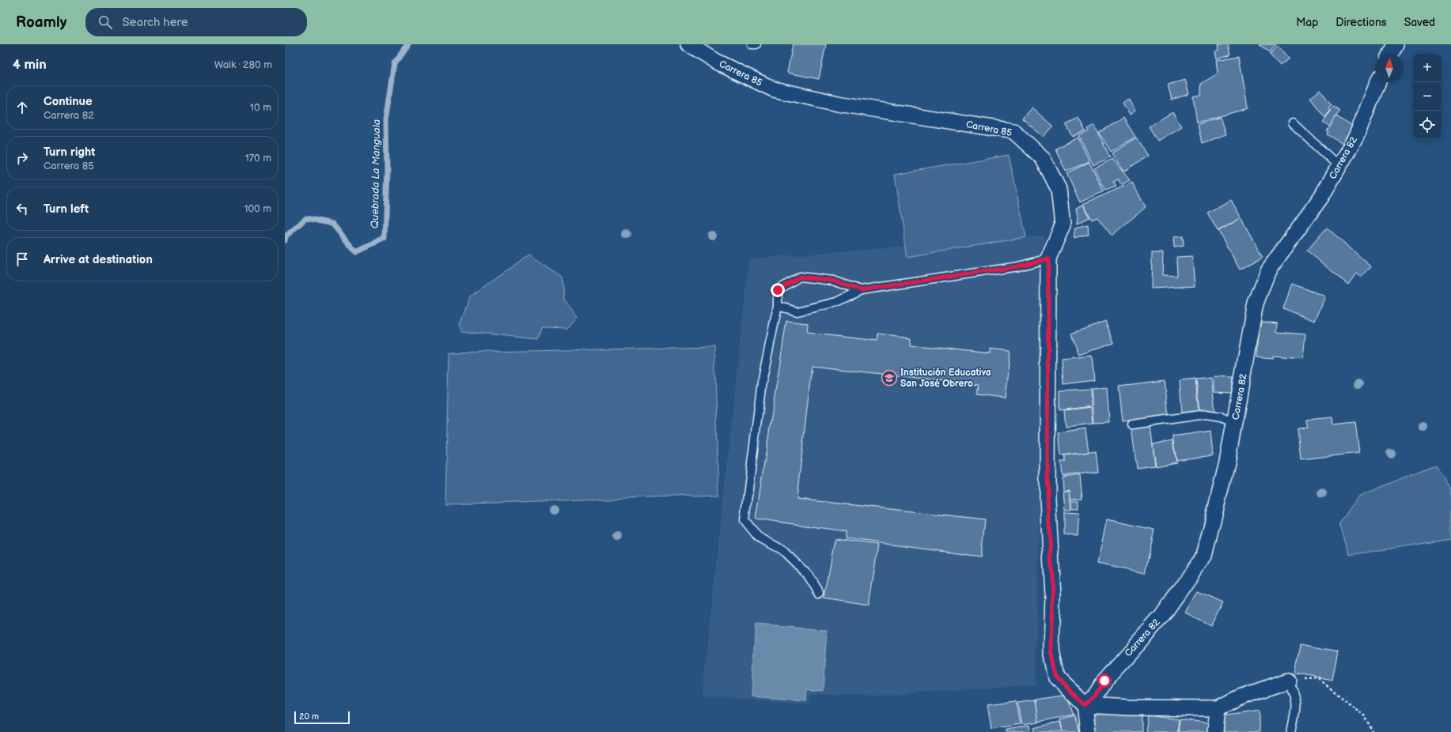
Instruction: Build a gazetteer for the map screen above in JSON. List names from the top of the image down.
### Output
{
  "streets": {
    "street": ["Carrera 85", "Carrera 82"]
  },
  "crossings": [
    ["Carrera 85", "Carrera 82"]
  ],
  "water": ["Quebrada La Manguala"],
  "places": {
    "school or university": ["Institución Educativa San José Obrero"]
  },
  "scale_bar": "20 m",
  "north": "top",
  "page": {
    "header": "Roamly",
    "search": "Search here",
    "nav": ["Map", "Directions", "Saved"],
    "heading": ["4 min", "Walk · 280 m"],
    "map_buttons": ["+", "−"],
    "list": [
      ["Continue", "Carrera 82", "10 m"],
      ["Turn right", "Carrera 85", "170 m"],
      ["Turn left", "100 m"],
      "Arrive at destination"
    ],
    "scale": "20 m"
  }
}
